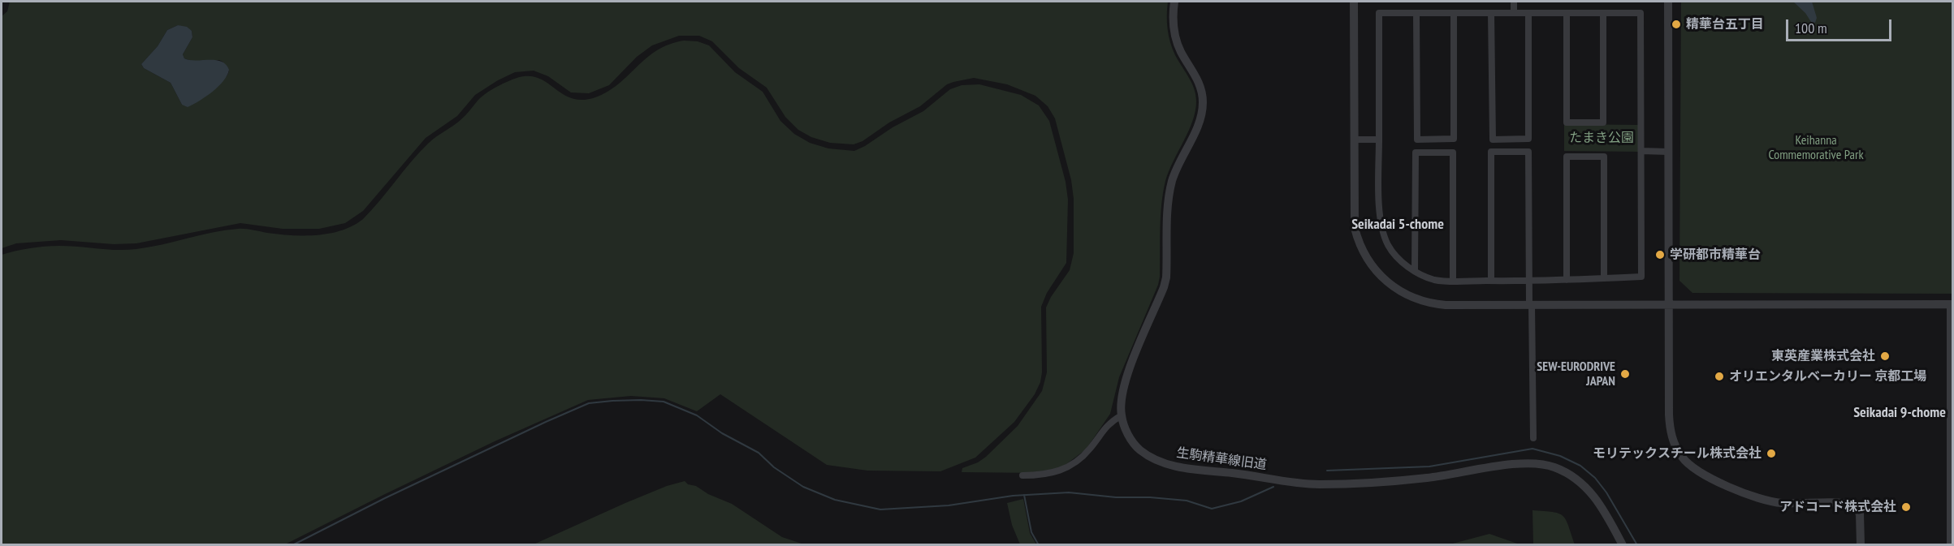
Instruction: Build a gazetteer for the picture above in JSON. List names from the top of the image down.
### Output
{
  "streets": {
    "street": ["生駒精華線旧道"]
  },
  "districts": ["Seikadai 5-chome", "Seikadai 9-chome"],
  "parks": ["たまき公園", "Keihanna Commemorative Park"],
  "places": [
    "精華台五丁目",
    "学研都市精華台",
    "東英産業株式会社",
    "SEW-EURODRIVE JAPAN",
    "オリエンタルベーカリー 京都工場",
    "モリテックスチール株式会社",
    "アドコード株式会社"
  ],
  "scale_bar": "100 m"
}
